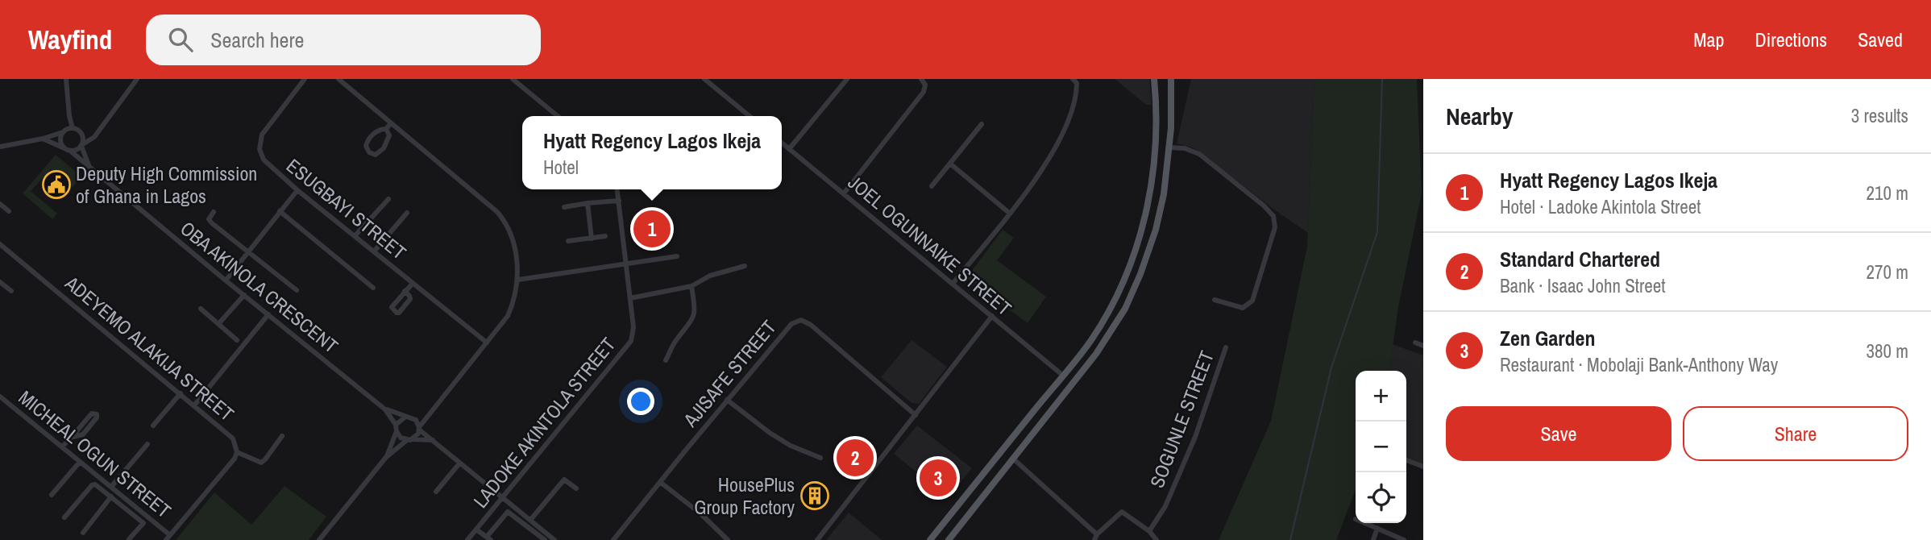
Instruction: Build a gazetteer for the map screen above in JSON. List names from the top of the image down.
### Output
{
  "streets": {
    "street": [
      "ESUGBAYI STREET",
      "JOEL OGUNNAIKE STREET",
      "OBA AKINOLA CRESCENT",
      "ADEYEMO ALAKIJA STREET",
      "AJISAFE STREET",
      "SOGUNLE STREET",
      "LADOKE AKINTOLA STREET",
      "MICHEAL OGUN STREET"
    ]
  },
  "crossings": [
    ["ADEYEMO ALAKIJA STREET", "MICHEAL OGUN STREET"]
  ],
  "places": {
    "public building": ["Deputy High Commission of Ghana in Lagos"],
    "building": ["HousePlus Group Factory"]
  },
  "page": {
    "header": "Wayfind",
    "search": "Search here",
    "nav": ["Map", "Directions", "Saved"],
    "heading": ["Nearby", "3 results"],
    "popup": ["Hyatt Regency Lagos Ikeja", "Hotel"],
    "list": [
      {
        "mark": "1",
        "name": "Hyatt Regency Lagos Ikeja",
        "note": "Hotel · Ladoke Akintola Street",
        "value": "210 m"
      },
      {
        "mark": "2",
        "name": "Standard Chartered",
        "note": "Bank · Isaac John Street",
        "value": "270 m"
      },
      {
        "mark": "3",
        "name": "Zen Garden",
        "note": "Restaurant · Mobolaji Bank-Anthony Way",
        "value": "380 m"
      }
    ],
    "pins": ["1", "2", "3"],
    "map_buttons": ["+", "−"],
    "buttons": ["Save", "Share"]
  }
}
